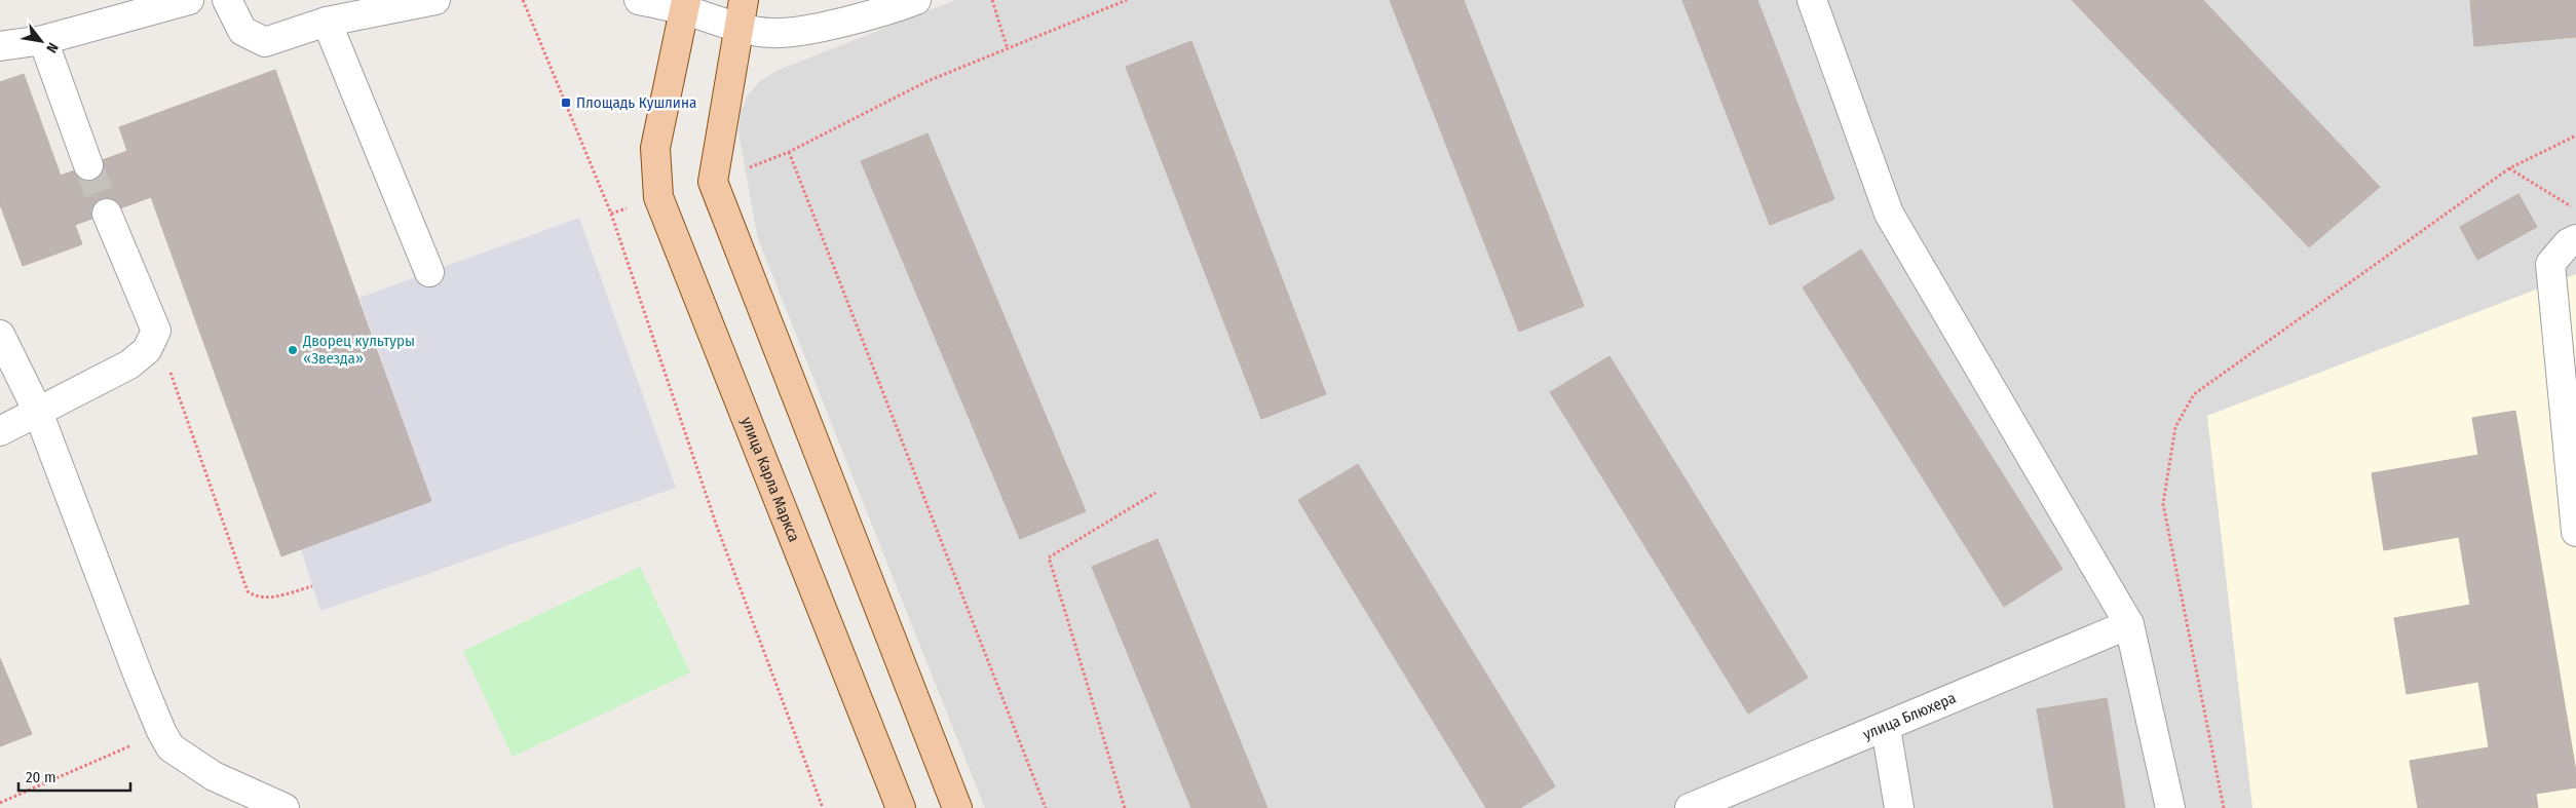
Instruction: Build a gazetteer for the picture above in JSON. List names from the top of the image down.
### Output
{
  "streets": {
    "main road": ["улица Карла Маркса"],
    "street": ["улица Блюхера"]
  },
  "places": {
    "transit": ["Площадь Кушлина"],
    "other": ["Дворец культуры «Звезда»"]
  },
  "scale_bar": "20 m",
  "north": "bottom right"
}
